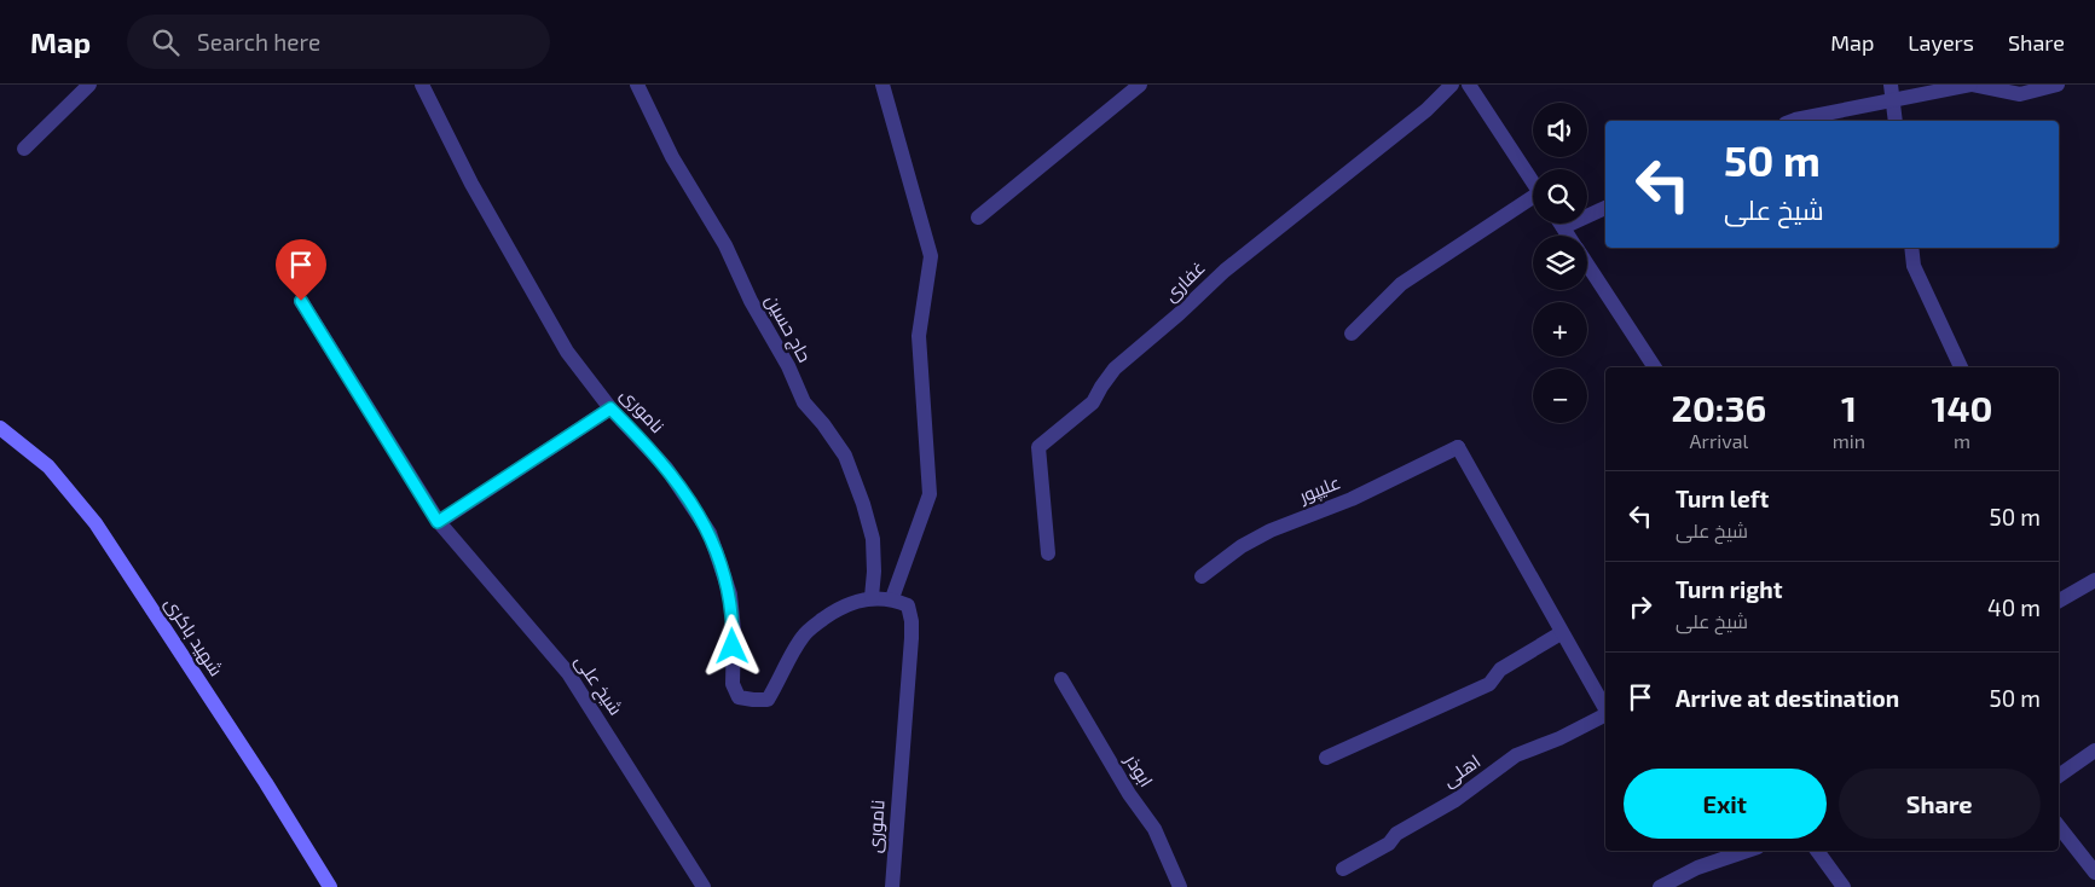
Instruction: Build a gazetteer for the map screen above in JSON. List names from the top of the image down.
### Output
{
  "streets": {
    "main road": ["شهید باکری"],
    "street": [
      "غفاری",
      "حاج حسین",
      "ناموری",
      "علیپور",
      "شیخ علی",
      "ابوذر",
      "اهلی"
    ]
  },
  "crossings": [
    ["حاج حسین", "ناموری"]
  ],
  "page": {
    "header": "Map",
    "search": "Search here",
    "nav": ["Map", "Layers", "Share"],
    "map_buttons": ["+", "−"],
    "turn": ["50 m", "شیخ علی"],
    "eta": [
      "20:36",
      "Arrival",
      "1",
      "min",
      "140",
      "m"
    ],
    "list": [
      {
        "name": "Turn left",
        "note": "شیخ علی",
        "value": "50 m"
      },
      {
        "name": "Turn right",
        "note": "شیخ علی",
        "value": "40 m"
      },
      {
        "name": "Arrive at destination",
        "value": "50 m"
      }
    ],
    "buttons": ["Exit", "Share"]
  }
}
